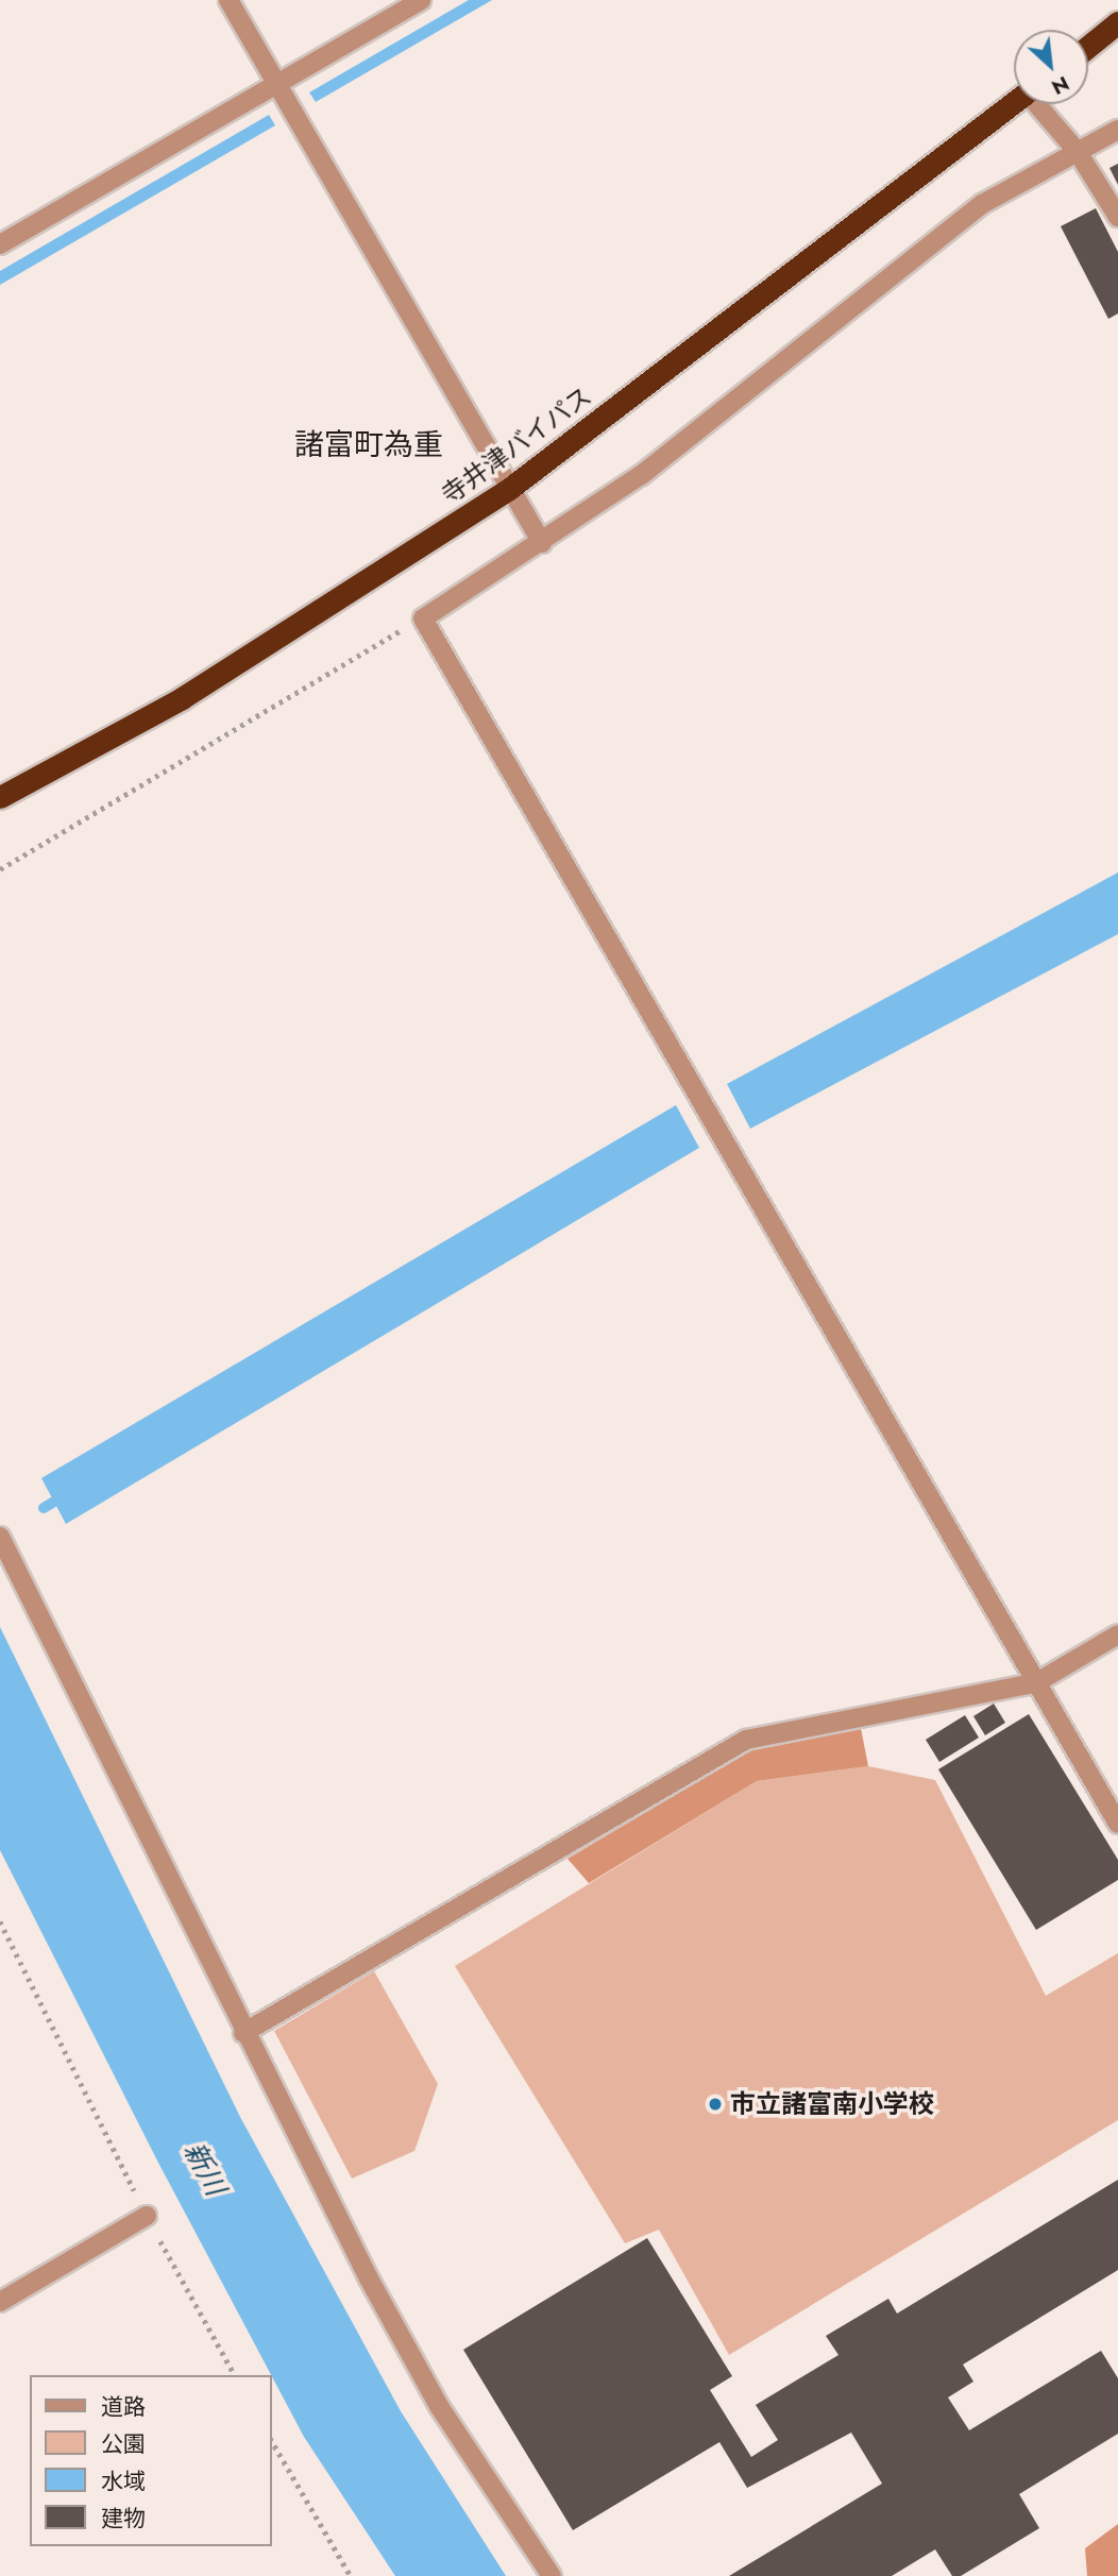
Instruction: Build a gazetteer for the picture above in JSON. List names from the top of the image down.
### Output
{
  "streets": {
    "highway": ["寺井津バイパス"]
  },
  "districts": ["諸富町為重"],
  "water": ["新川"],
  "places": ["市立諸富南小学校"],
  "legend": [
    "道路",
    "公園",
    "水域",
    "建物"
  ],
  "north": "bottom right"
}
